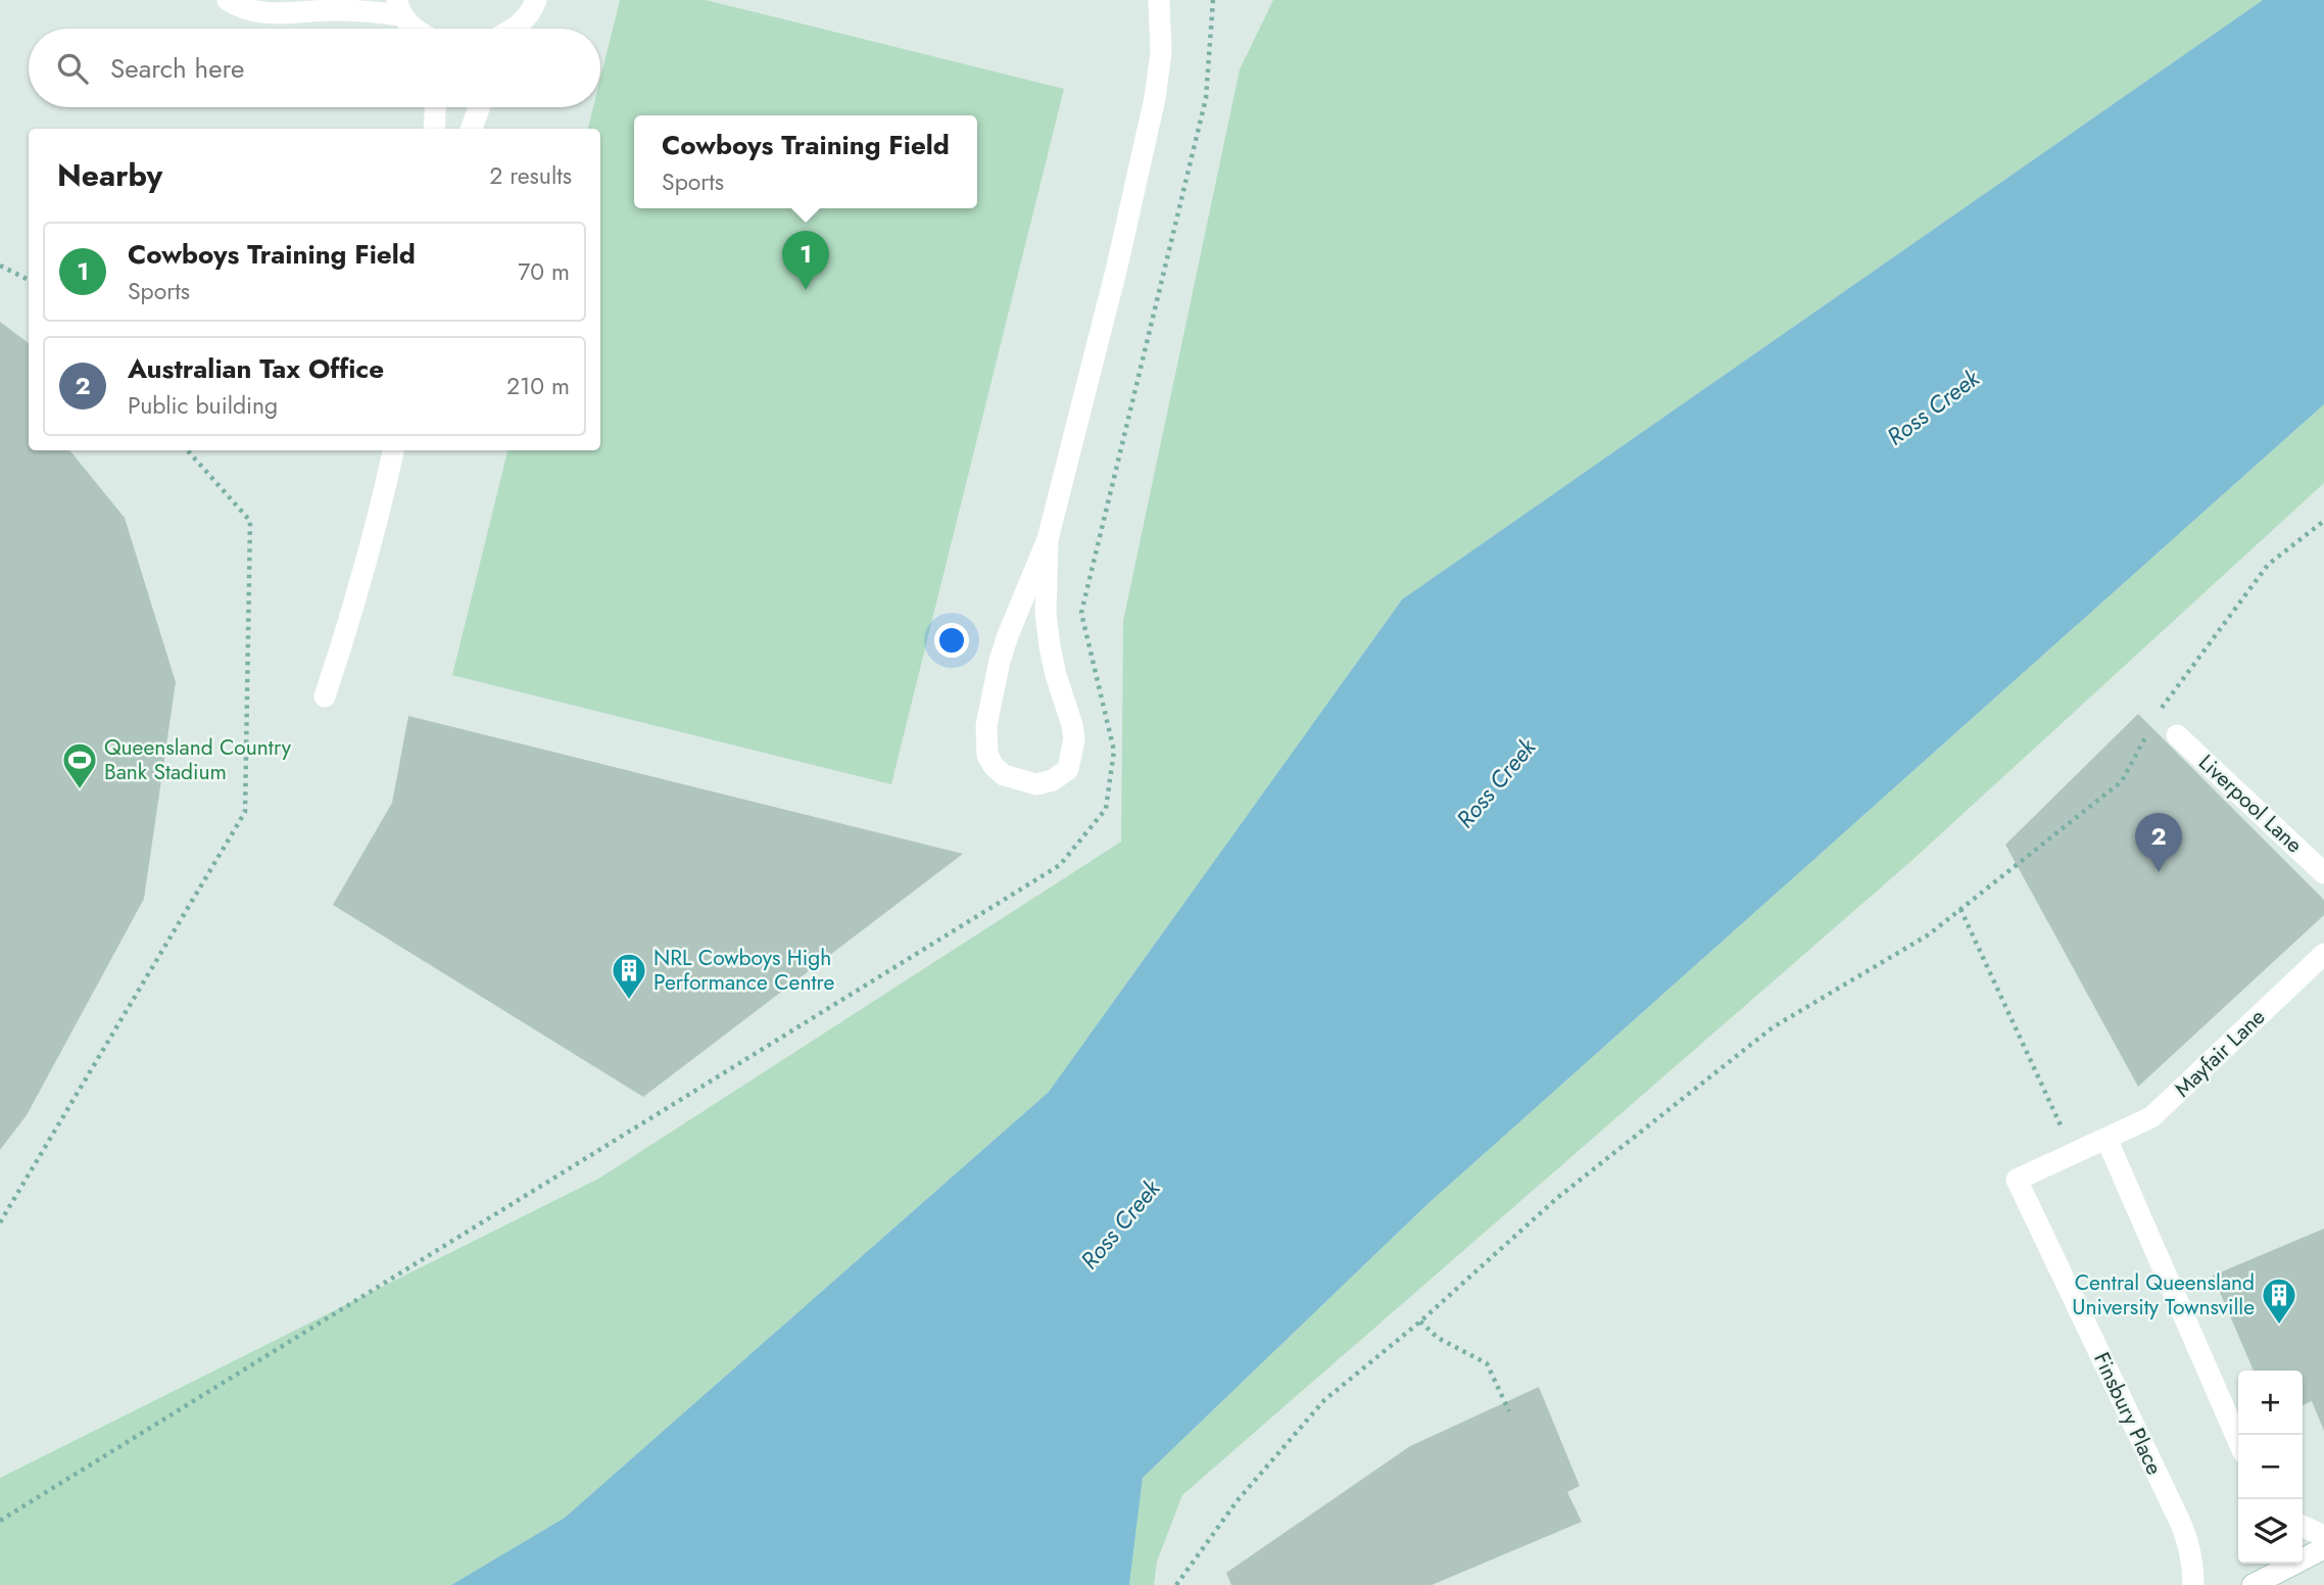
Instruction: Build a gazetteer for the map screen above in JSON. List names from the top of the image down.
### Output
{
  "streets": {
    "main road": ["Liverpool Lane", "Mayfair Lane", "Finsbury Place"]
  },
  "crossings": [
    ["Mayfair Lane", "Finsbury Place"]
  ],
  "water": ["Ross Creek"],
  "places": {
    "sports": ["Queensland Country Bank Stadium"],
    "building": ["NRL Cowboys High Performance Centre", "Central Queensland University Townsville"]
  },
  "page": {
    "search": "Search here",
    "popup": ["Cowboys Training Field", "Sports"],
    "heading": ["Nearby", "2 results"],
    "list": [
      {
        "mark": "1",
        "name": "Cowboys Training Field",
        "note": "Sports",
        "value": "70 m"
      },
      {
        "mark": "2",
        "name": "Australian Tax Office",
        "note": "Public building",
        "value": "210 m"
      }
    ],
    "pins": ["1", "2"],
    "map_buttons": ["+", "−"]
  }
}
